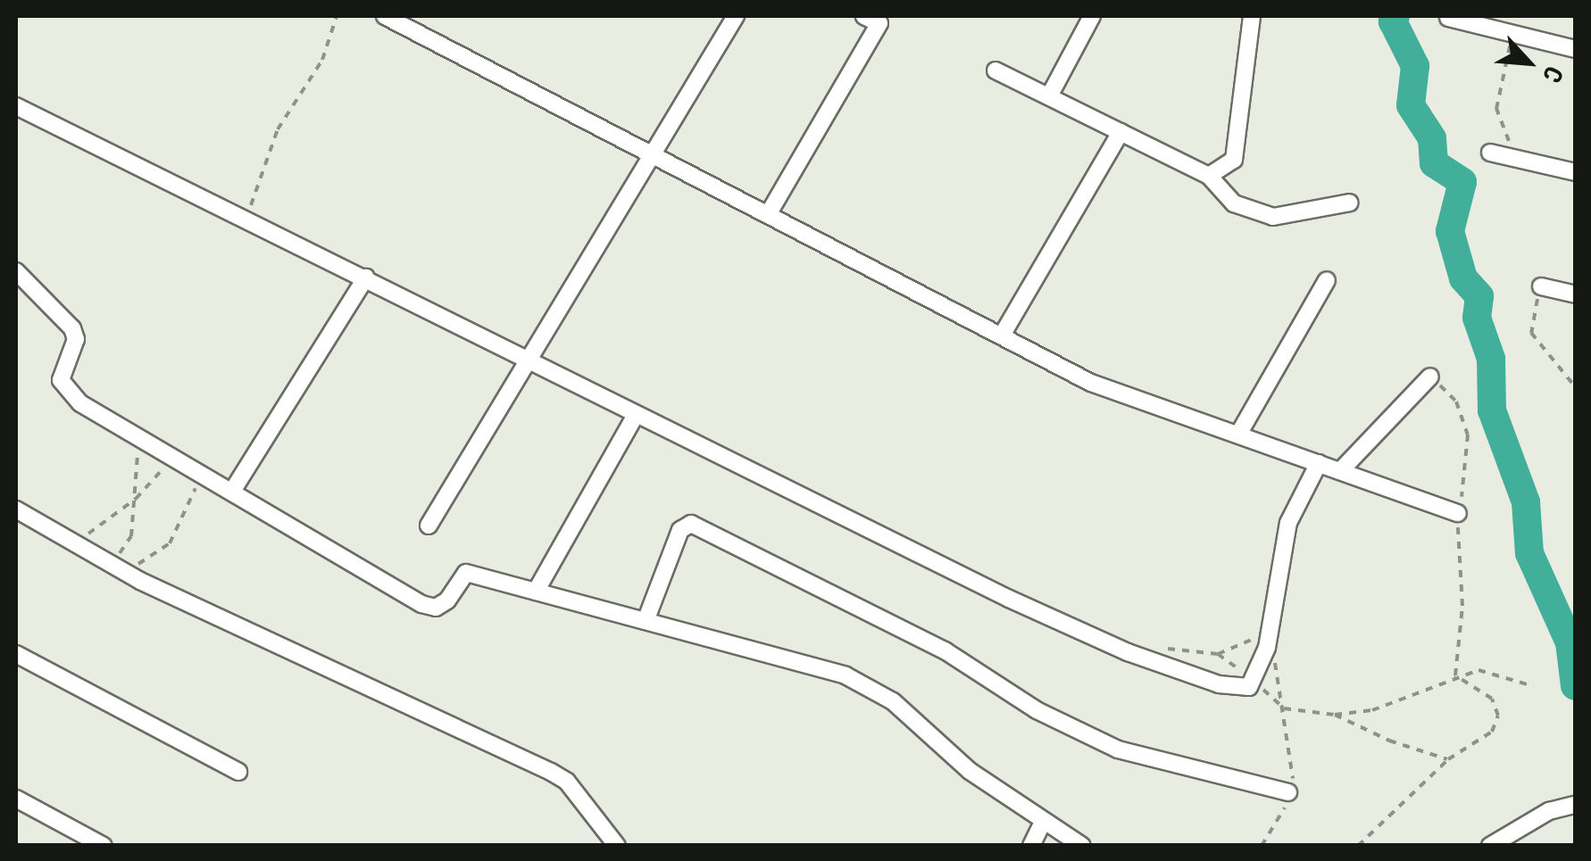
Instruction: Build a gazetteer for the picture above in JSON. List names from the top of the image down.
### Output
{
  "north": "bottom right"
}
